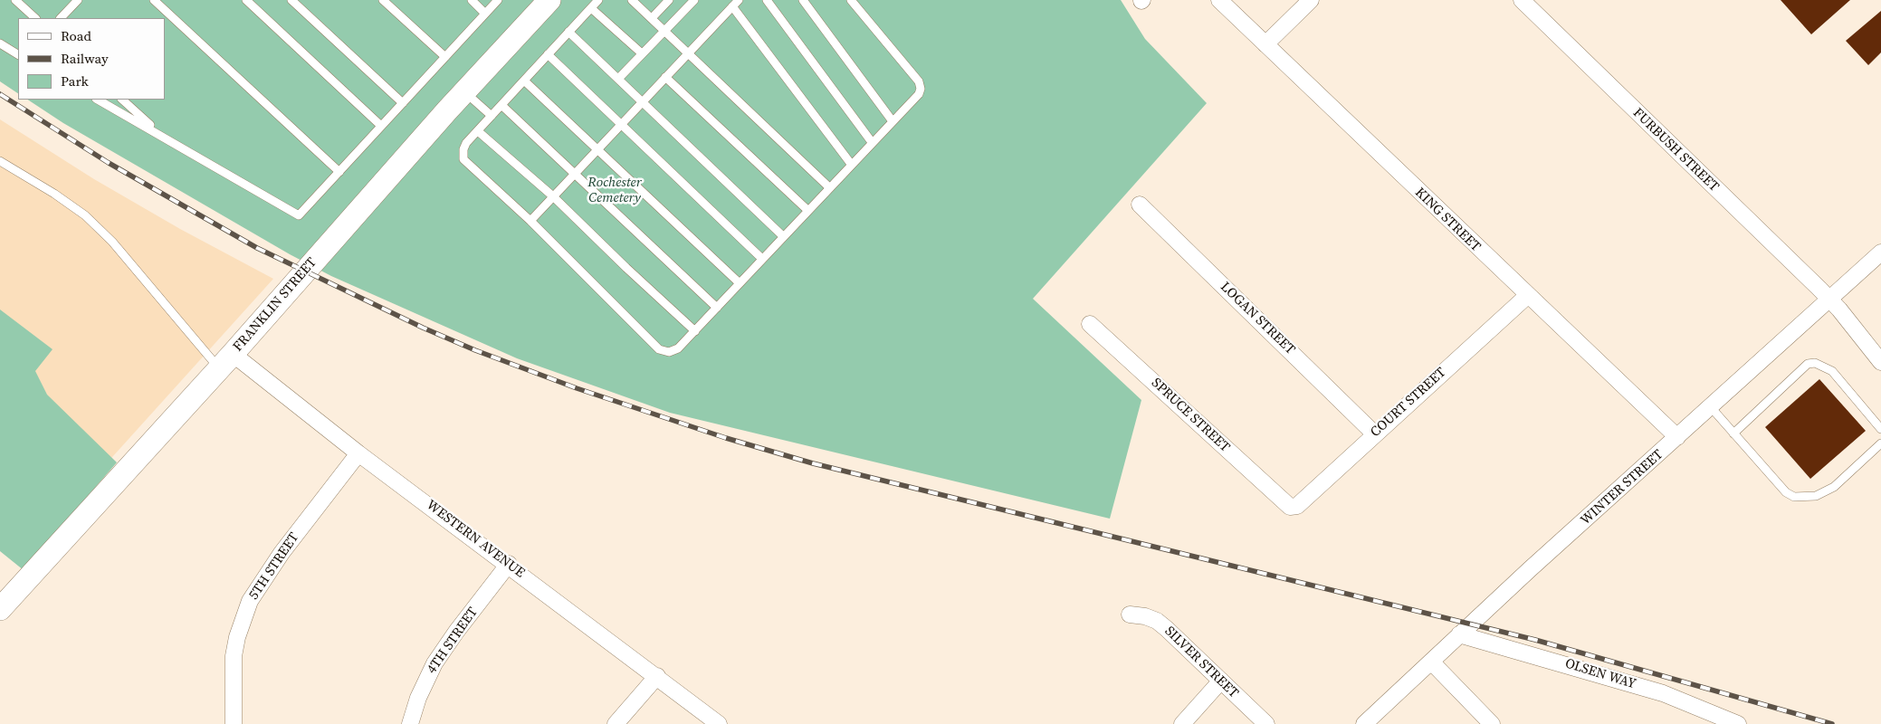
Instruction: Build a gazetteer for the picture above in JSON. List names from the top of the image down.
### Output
{
  "streets": {
    "street": [
      "FURBUSH STREET",
      "KING STREET",
      "FRANKLIN STREET",
      "LOGAN STREET",
      "COURT STREET",
      "SPRUCE STREET",
      "WINTER STREET",
      "WESTERN AVENUE",
      "5TH STREET",
      "4TH STREET",
      "SILVER STREET",
      "OLSEN WAY"
    ]
  },
  "crossings": [
    ["FURBUSH STREET", "WINTER STREET"],
    ["KING STREET", "COURT STREET"],
    ["KING STREET", "WINTER STREET"],
    ["FRANKLIN STREET", "WESTERN AVENUE"],
    ["LOGAN STREET", "COURT STREET"],
    ["COURT STREET", "SPRUCE STREET"],
    ["WINTER STREET", "OLSEN WAY"],
    ["WESTERN AVENUE", "5TH STREET"],
    ["WESTERN AVENUE", "4TH STREET"]
  ],
  "parks": ["Rochester Cemetery"],
  "legend": ["Road", "Railway", "Park"]
}
